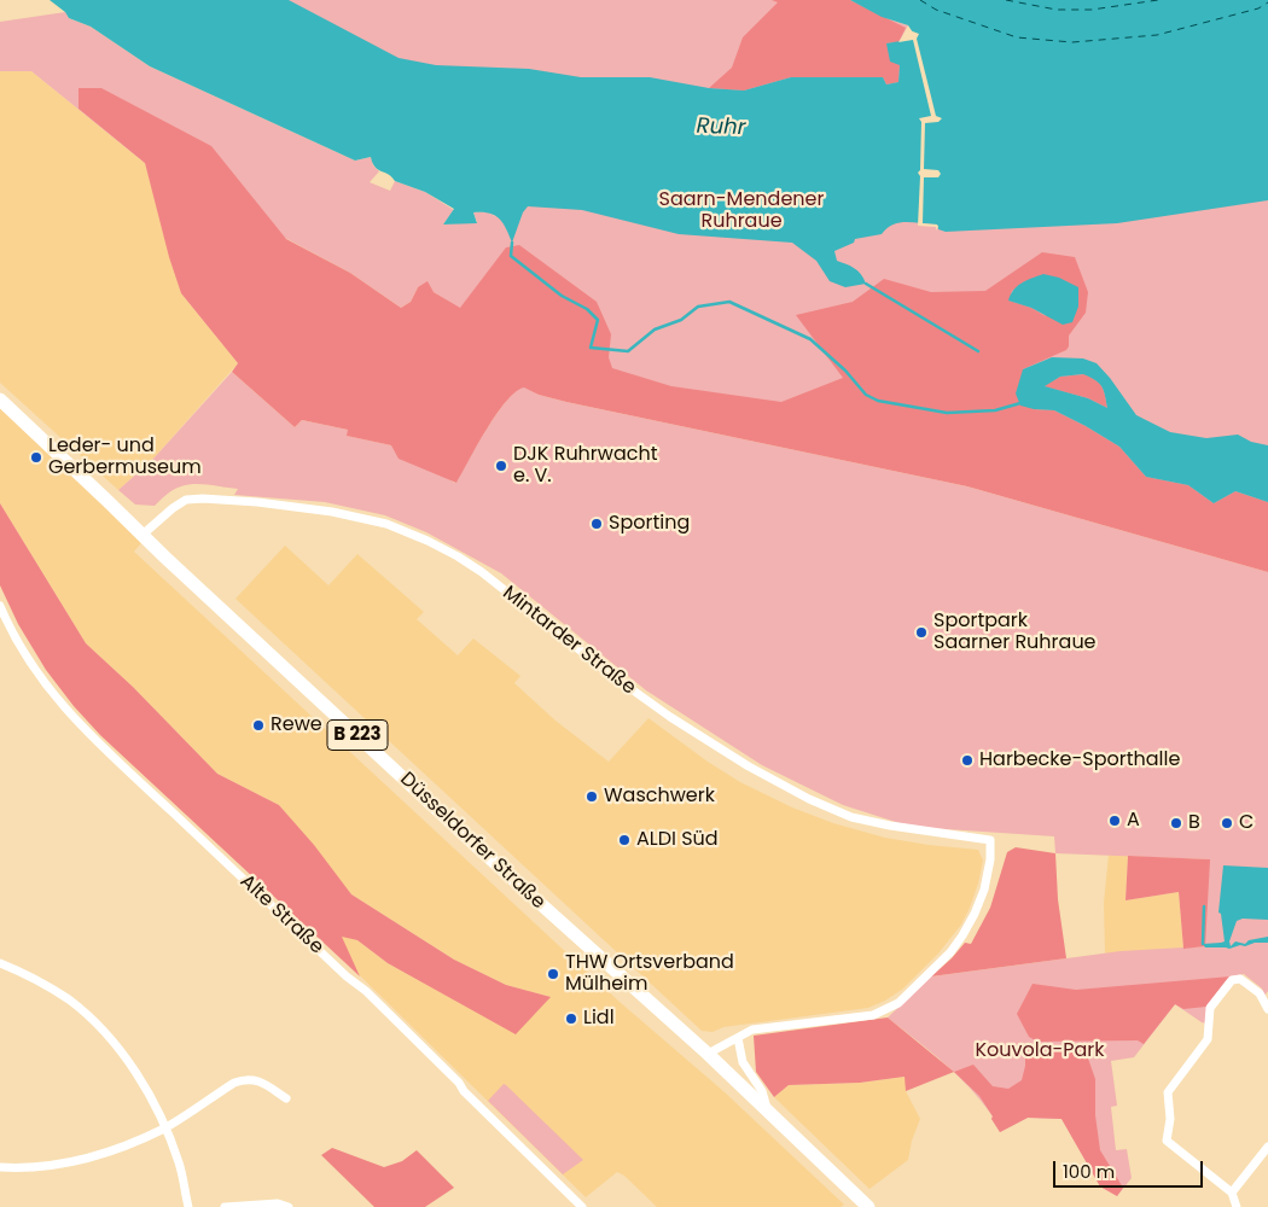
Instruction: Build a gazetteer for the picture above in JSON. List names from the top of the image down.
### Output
{
  "streets": {
    "main road": ["B 223", "Düsseldorfer Straße"],
    "street": ["Mintarder Straße", "Alte Straße"]
  },
  "crossings": [
    ["Mintarder Straße", "Düsseldorfer Straße"]
  ],
  "water": ["Ruhr"],
  "parks": ["Saarn-Mendener Ruhraue", "Kouvola-Park"],
  "places": [
    "Leder- und Gerbermuseum",
    "DJK Ruhrwacht e. V.",
    "Sporting",
    "Sportpark Saarner Ruhraue",
    "Rewe",
    "Harbecke-Sporthalle",
    "Waschwerk",
    "A",
    "B",
    "C",
    "ALDI Süd",
    "THW Ortsverband Mülheim",
    "Lidl"
  ],
  "scale_bar": "100 m"
}
